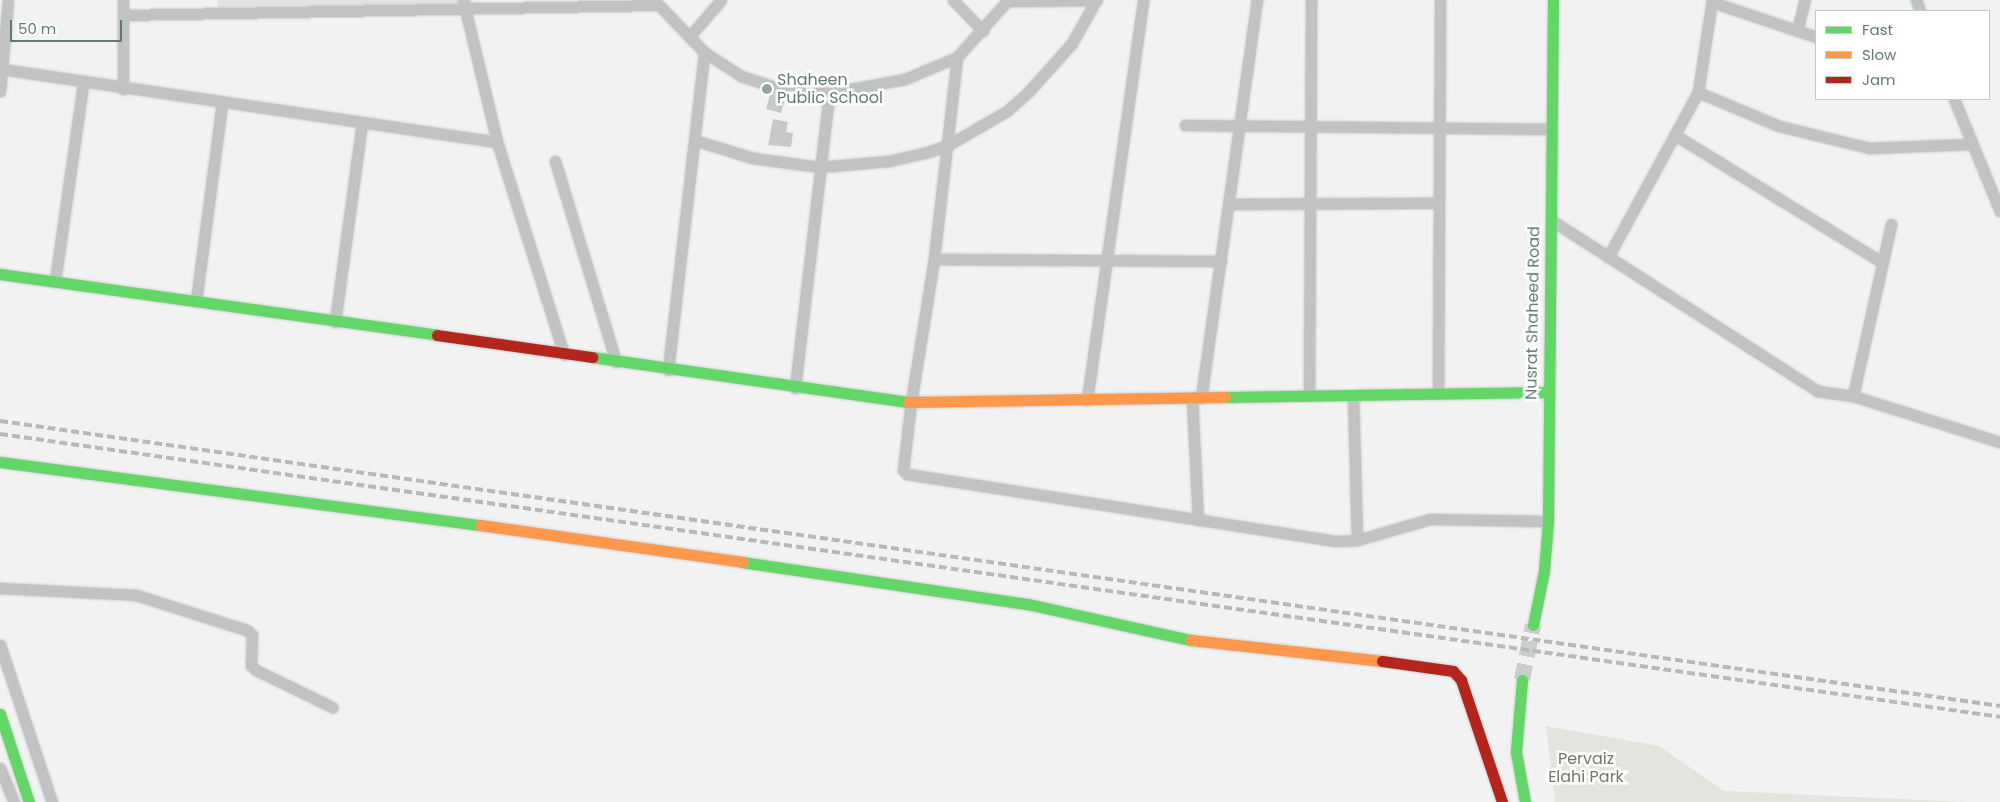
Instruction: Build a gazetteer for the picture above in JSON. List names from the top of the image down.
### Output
{
  "streets": {
    "street": ["Nusrat Shaheed Road"]
  },
  "parks": ["Pervaiz Elahi Park"],
  "places": ["Shaheen Public School"],
  "legend": ["Fast", "Slow", "Jam"],
  "scale_bar": "50 m"
}
